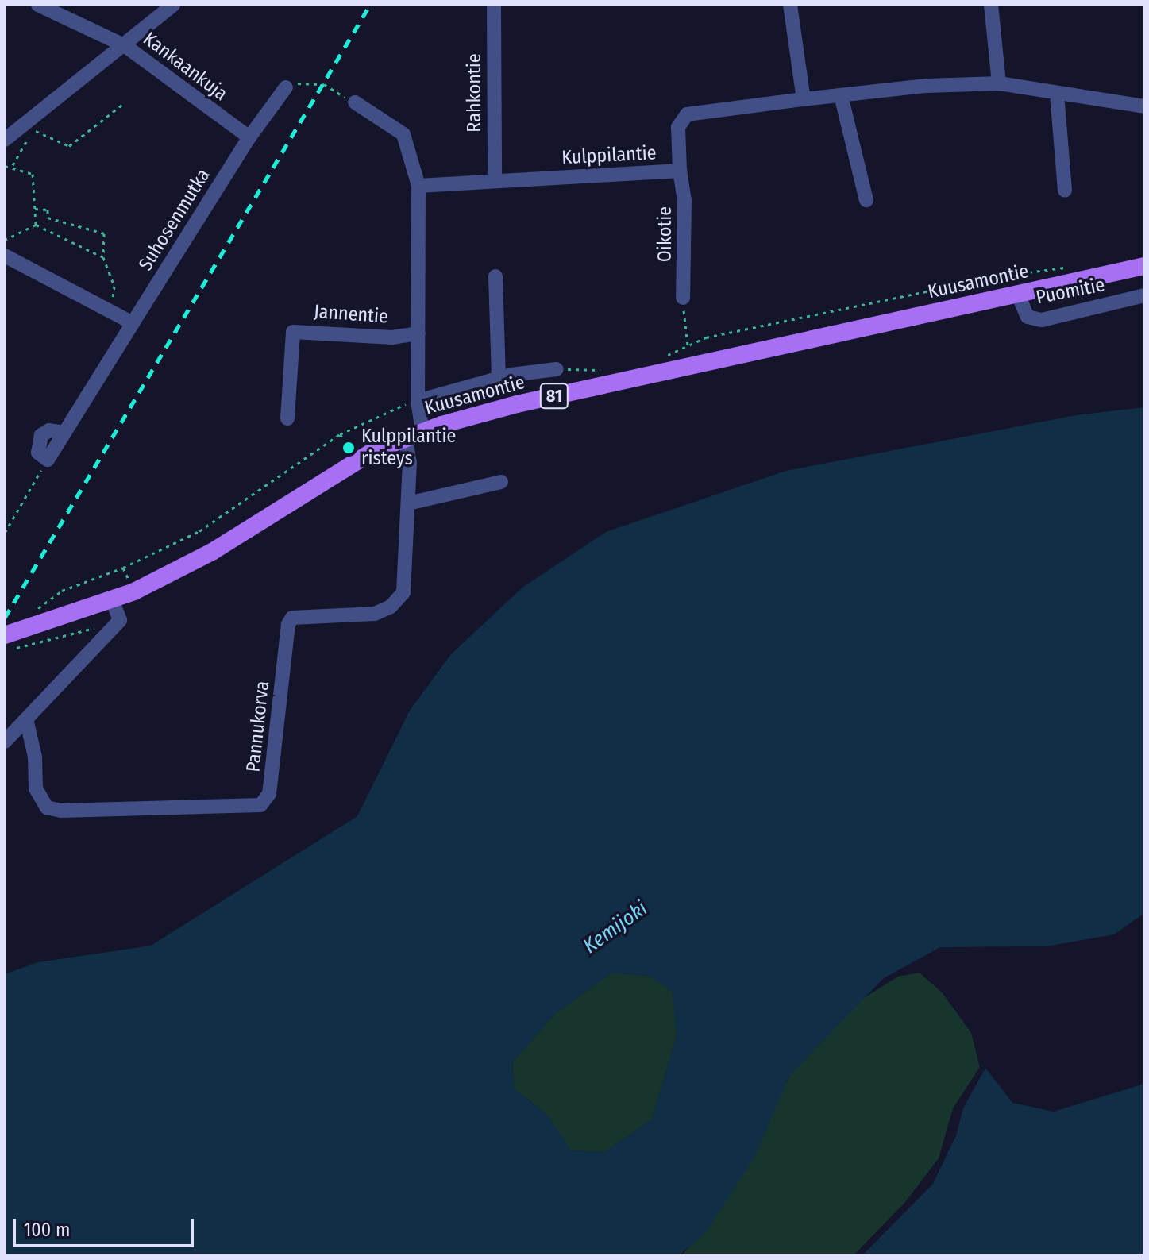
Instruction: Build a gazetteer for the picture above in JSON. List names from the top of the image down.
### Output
{
  "streets": {
    "main road": ["Kuusamontie", "81"],
    "street": [
      "Kankaankuja",
      "Rahkontie",
      "Kulppilantie",
      "Suhosenmutka",
      "Oikotie",
      "Puomitie",
      "Jannentie",
      "Pannukorva"
    ]
  },
  "crossings": [
    ["Kankaankuja", "Suhosenmutka"],
    ["Rahkontie", "Kulppilantie"],
    ["Kulppilantie", "Oikotie"],
    ["Kuusamontie", "Puomitie"],
    ["Kuusamontie", "Pannukorva"]
  ],
  "water": ["Kemijoki"],
  "places": ["Kulppilantie risteys"],
  "scale_bar": "100 m"
}
